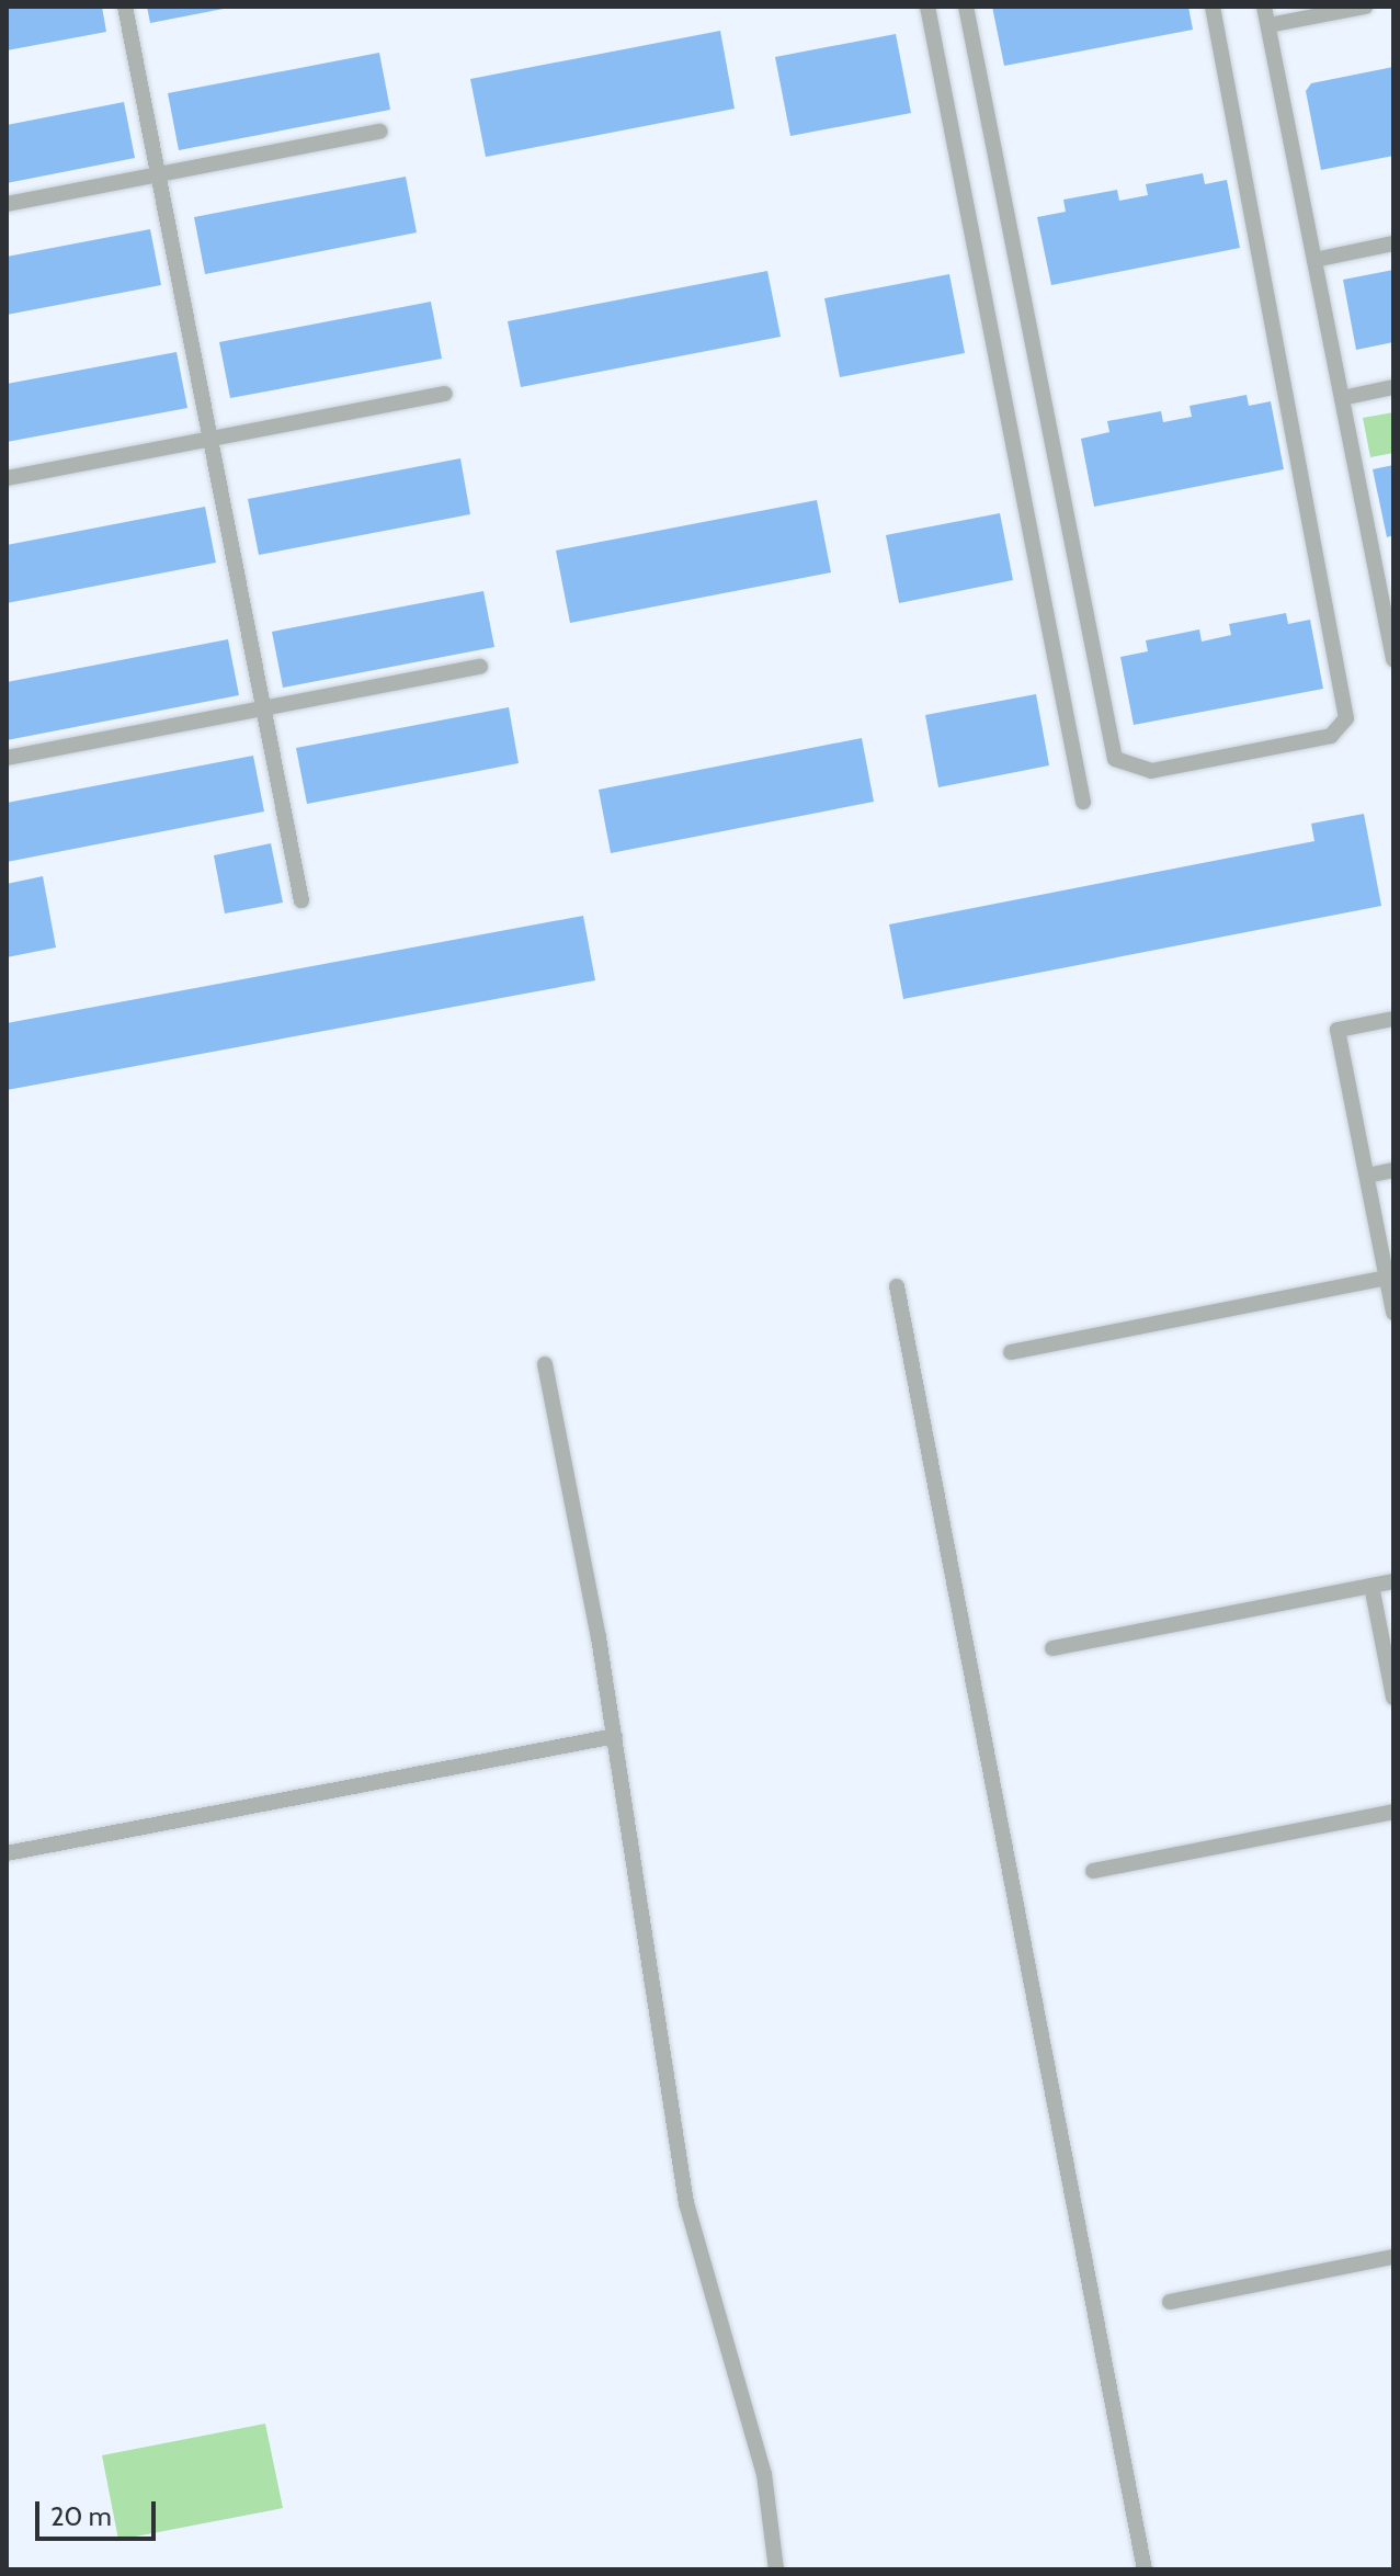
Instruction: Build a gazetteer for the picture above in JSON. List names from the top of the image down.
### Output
{
  "scale_bar": "20 m"
}
